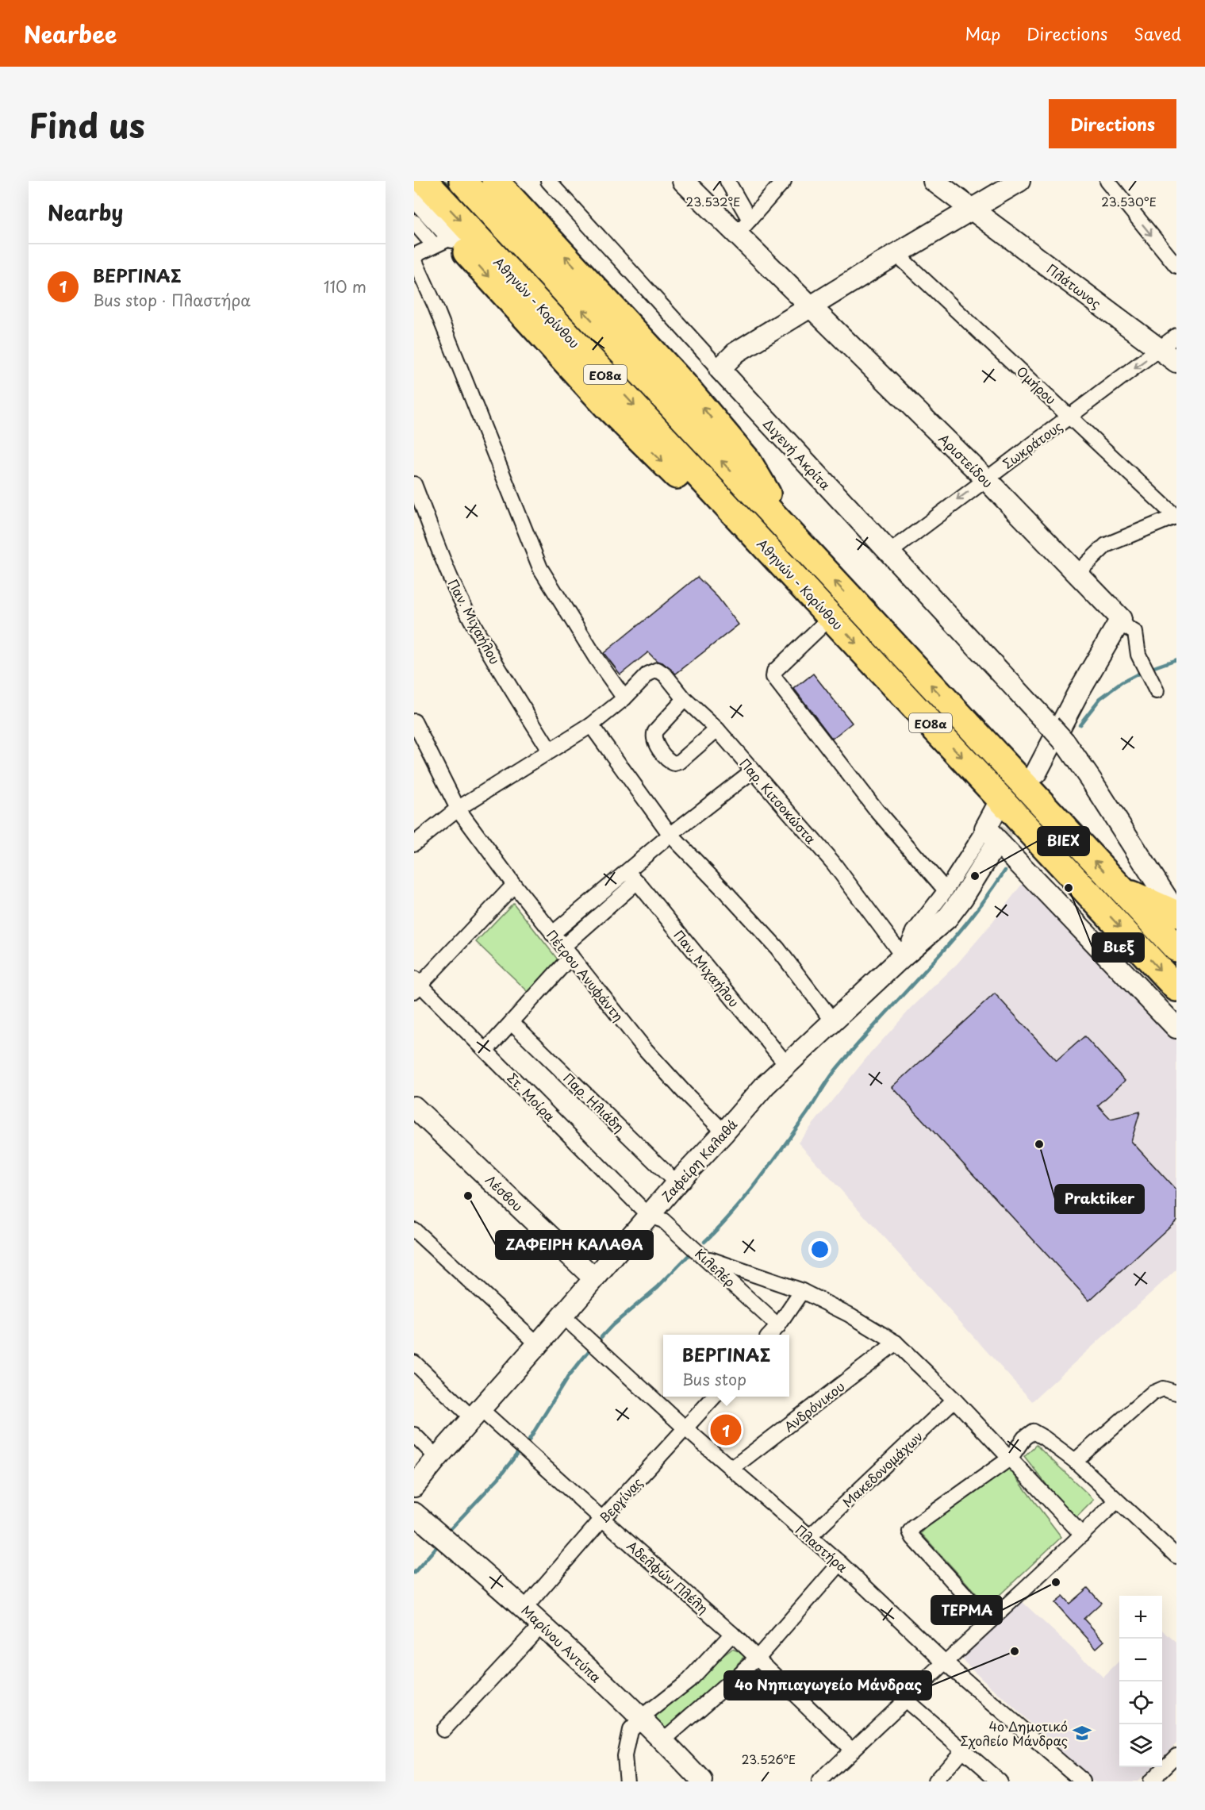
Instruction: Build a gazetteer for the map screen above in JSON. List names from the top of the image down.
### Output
{
  "streets": {
    "highway": ["Αθηνών - Κορίνθου", "ΕΟ8α"],
    "street": [
      "Πλάτωνος",
      "Ομήρου",
      "Σωκράτους",
      "Διγενή Ακρίτα",
      "Αριστείδου",
      "Παν. Μιχαήλου",
      "Παρ. Κιτσοκώστα",
      "Πέτρου Ανυφάντη",
      "Στ. Μοίρα",
      "Παρ. Ηλιάδη",
      "Ζαφείρη Καλαθά",
      "Λέσβου",
      "Κιλελέρ",
      "Ανδρόνικου",
      "Μακεδονομάχων",
      "Βεργίνας",
      "Πλαστήρα",
      "Αδελφών Πλέλη",
      "Μαρίνου Αντύπα"
    ]
  },
  "crossings": [
    ["Πλάτωνος", "Σωκράτους"],
    ["Αθηνών - Κορίνθου", "Ζαφείρη Καλαθά"],
    ["Ομήρου", "Σωκράτους"],
    ["Σωκράτους", "Διγενή Ακρίτα"],
    ["Σωκράτους", "Αριστείδου"],
    ["Παν. Μιχαήλου", "Ζαφείρη Καλαθά"],
    ["Παρ. Κιτσοκώστα", "Ζαφείρη Καλαθά"],
    ["Πέτρου Ανυφάντη", "Ζαφείρη Καλαθά"],
    ["Στ. Μοίρα", "Ζαφείρη Καλαθά"],
    ["Στ. Μοίρα", "Κιλελέρ"],
    ["Παρ. Ηλιάδη", "Ζαφείρη Καλαθά"],
    ["Ζαφείρη Καλαθά", "Λέσβου"],
    ["Ζαφείρη Καλαθά", "Κιλελέρ"],
    ["Ζαφείρη Καλαθά", "Πλαστήρα"],
    ["Ζαφείρη Καλαθά", "Αδελφών Πλέλη"],
    ["Ανδρόνικου", "Πλαστήρα"],
    ["Μακεδονομάχων", "Πλαστήρα"],
    ["Βεργίνας", "Πλαστήρα"],
    ["Βεργίνας", "Αδελφών Πλέλη"],
    ["Βεργίνας", "Μαρίνου Αντύπα"]
  ],
  "one_way": ["Σωκράτους"],
  "places": {
    "other": [
      "ΒΙΕΧ",
      "Βιεξ",
      "Praktiker",
      "ΖΑΦΕΙΡΗ ΚΑΛΑΘΑ",
      "ΤΕΡΜΑ",
      "4ο Νηπιαγωγείο Μάνδρας"
    ],
    "school or university": ["4ο Δημοτικό Σχολείο Μάνδρας"]
  },
  "page": {
    "header": "Nearbee",
    "nav": ["Map", "Directions", "Saved"],
    "title": "Find us",
    "buttons": "Directions",
    "heading": "Nearby",
    "list": [
      {
        "mark": "1",
        "name": "ΒΕΡΓΙΝΑΣ",
        "note": "Bus stop · Πλαστήρα",
        "value": "110 m"
      }
    ],
    "popup": ["ΒΕΡΓΙΝΑΣ", "Bus stop"],
    "pins": "1",
    "map_buttons": ["+", "−"]
  },
  "coordinates": ["23.532°E", "23.530°E", "23.526°E"]
}
